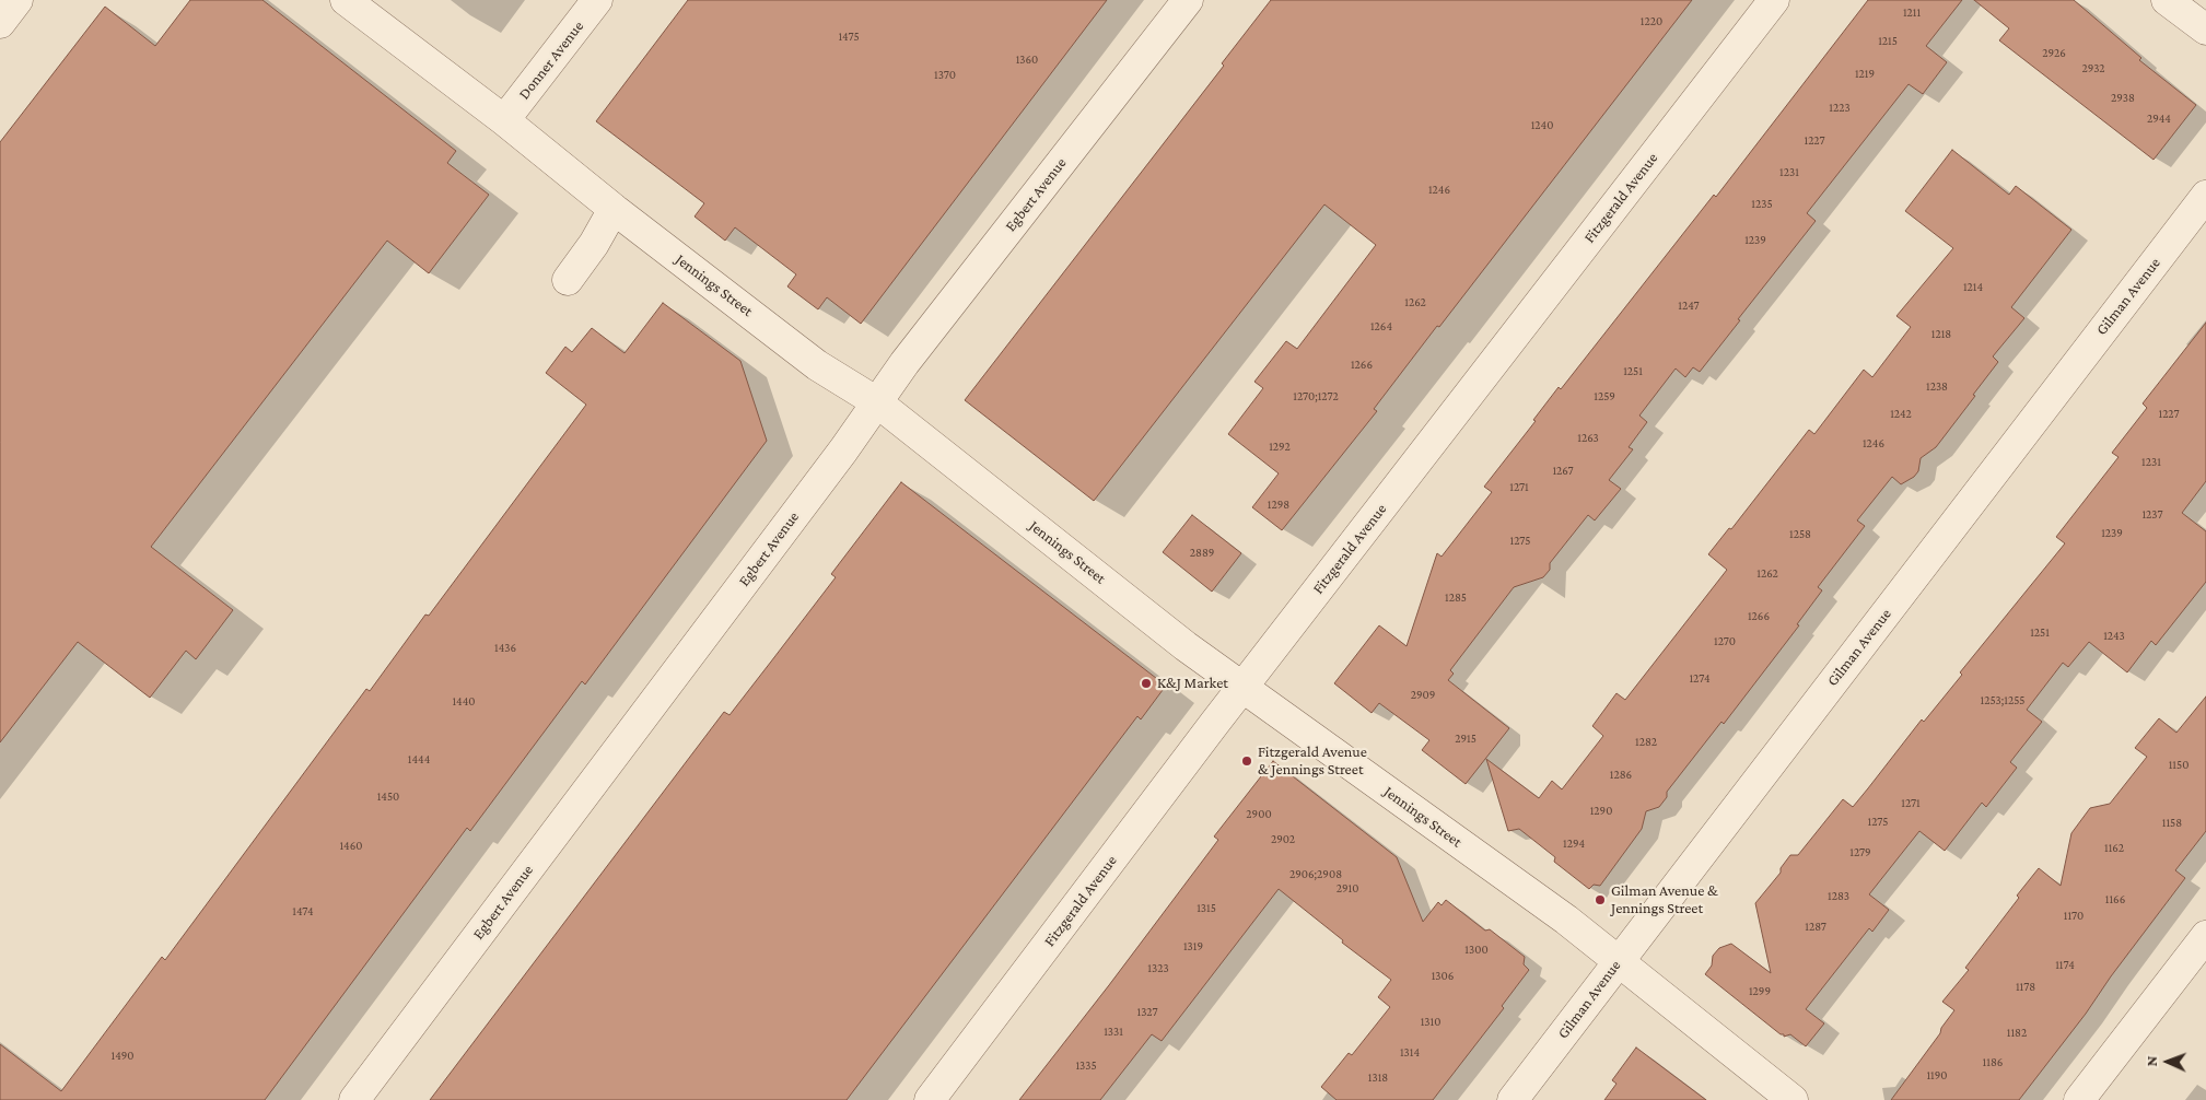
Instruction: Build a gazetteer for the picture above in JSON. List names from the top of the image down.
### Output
{
  "streets": {
    "street": [
      "Donner Avenue",
      "Egbert Avenue",
      "Fitzgerald Avenue",
      "Jennings Street",
      "Gilman Avenue"
    ]
  },
  "crossings": [
    ["Donner Avenue", "Jennings Street"],
    ["Egbert Avenue", "Jennings Street"],
    ["Fitzgerald Avenue", "Jennings Street"],
    ["Jennings Street", "Gilman Avenue"]
  ],
  "places": ["K&J Market", "Fitzgerald Avenue & Jennings Street", "Gilman Avenue & Jennings Street"],
  "house_numbers": [
    "1211",
    "1220",
    "1475",
    "1215",
    "2926",
    "1360",
    "2932",
    "1219",
    "1370",
    "2938",
    "1223",
    "2944",
    "1240",
    "1227",
    "1231",
    "1246",
    "1235",
    "1239",
    "1214",
    "1262",
    "1247",
    "1264",
    "1218",
    "1266",
    "1251",
    "1238",
    "1270;1272",
    "1259",
    "1242",
    "1227",
    "1263",
    "1246",
    "1292",
    "1231",
    "1267",
    "1271",
    "1298",
    "1237",
    "1239",
    "1258",
    "1275",
    "2889",
    "1262",
    "1285",
    "1266",
    "1251",
    "1243",
    "1270",
    "1436",
    "1274",
    "2909",
    "1253;1255",
    "1440",
    "2915",
    "1282",
    "1444",
    "1150",
    "1286",
    "1450",
    "1271",
    "1290",
    "2900",
    "1275",
    "1158",
    "2902",
    "1294",
    "1460",
    "1162",
    "1279",
    "2906;2908",
    "2910",
    "1283",
    "1166",
    "1315",
    "1474",
    "1170",
    "1287",
    "1319",
    "1300",
    "1174",
    "1323",
    "1306",
    "1178",
    "1299",
    "1327",
    "1310",
    "1331",
    "1182",
    "1314",
    "1490",
    "1186",
    "1335",
    "1190",
    "1318"
  ],
  "north": "left"
}
